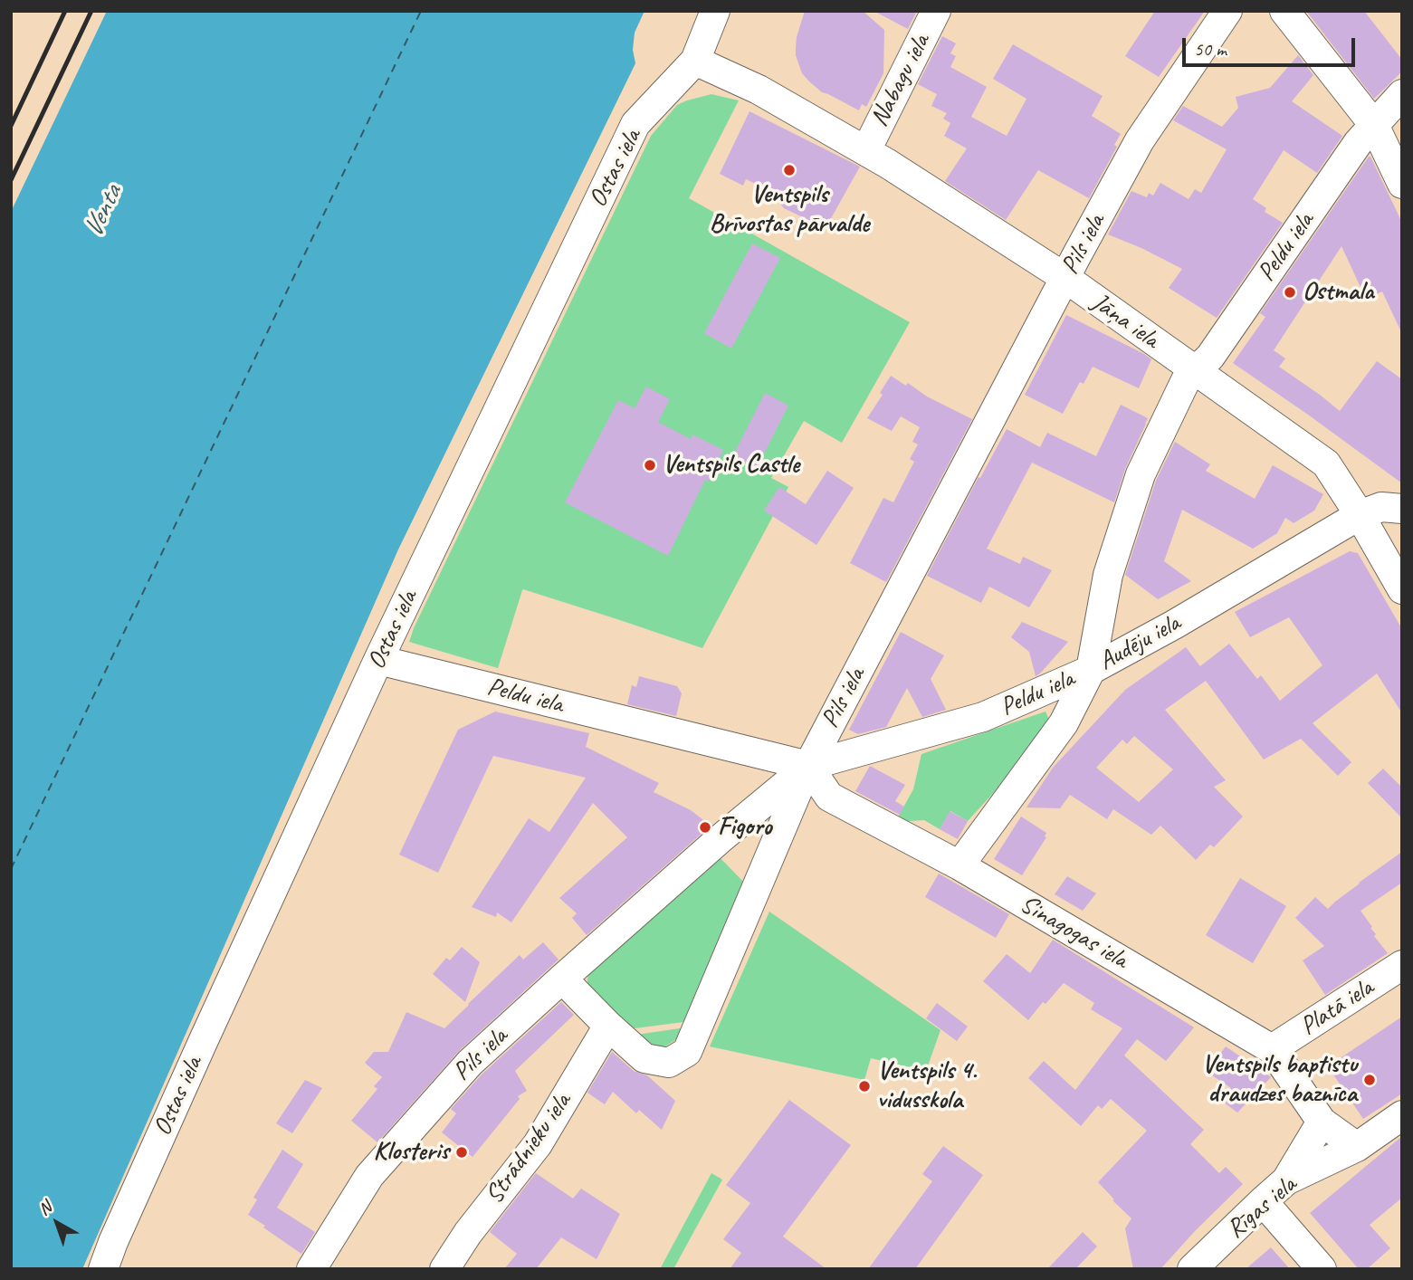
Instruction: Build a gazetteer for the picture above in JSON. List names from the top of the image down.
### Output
{
  "streets": {
    "street": [
      "Nabagu iela",
      "Ostas iela",
      "Pils iela",
      "Peldu iela",
      "Jāņa iela",
      "Audēju iela",
      "Sinagogas iela",
      "Platā iela",
      "Strādnieku iela",
      "Rīgas iela"
    ]
  },
  "crossings": [
    ["Nabagu iela", "Jāņa iela"],
    ["Ostas iela", "Peldu iela"],
    ["Ostas iela", "Jāņa iela"],
    ["Pils iela", "Peldu iela"],
    ["Pils iela", "Jāņa iela"],
    ["Pils iela", "Sinagogas iela"],
    ["Peldu iela", "Jāņa iela"],
    ["Peldu iela", "Audēju iela"],
    ["Peldu iela", "Sinagogas iela"],
    ["Jāņa iela", "Audēju iela"],
    ["Audēju iela", "Sinagogas iela"],
    ["Sinagogas iela", "Platā iela"],
    ["Sinagogas iela", "Rīgas iela"]
  ],
  "water": ["Venta"],
  "places": [
    "Ventspils Brīvostas pārvalde",
    "Ostmala",
    "Ventspils Castle",
    "Figoro",
    "Ventspils baptistu draudzes baznīca",
    "Ventspils 4. vidusskola",
    "Klosteris"
  ],
  "scale_bar": "50 m",
  "north": "top left"
}
